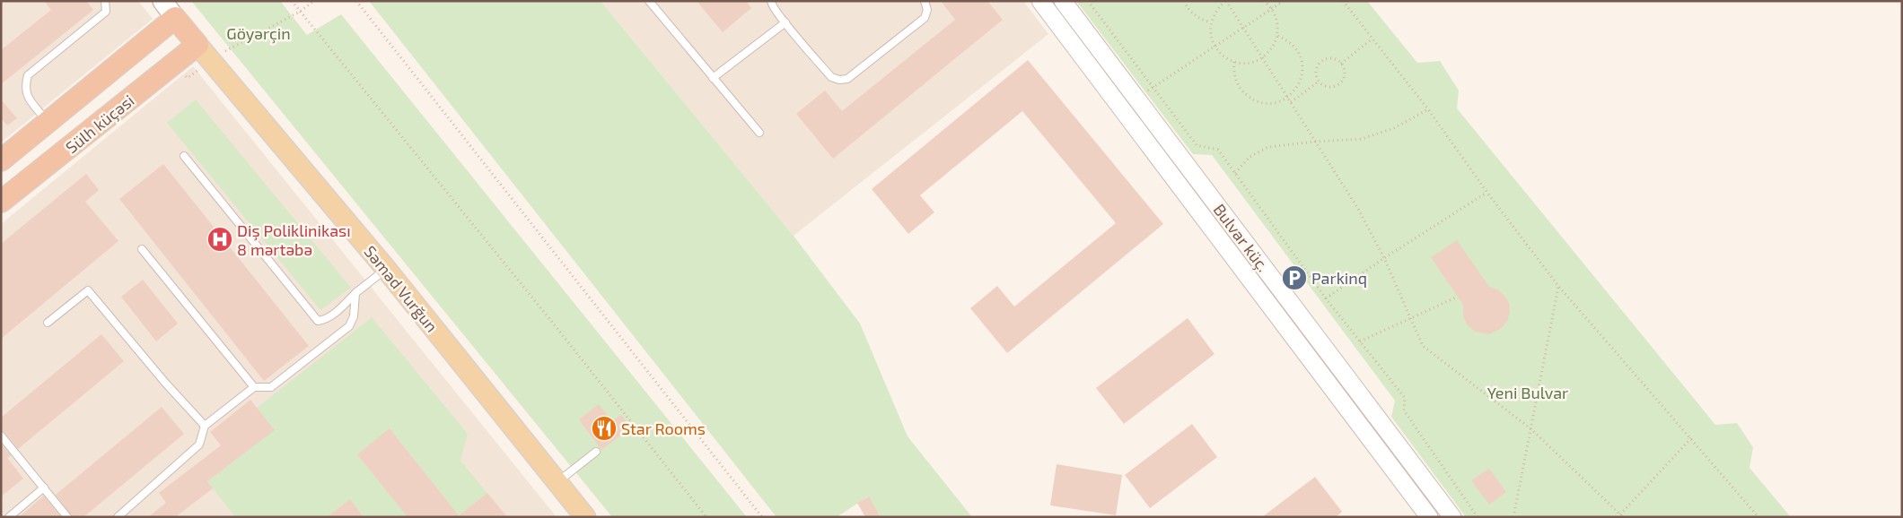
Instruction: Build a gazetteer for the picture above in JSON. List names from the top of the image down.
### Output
{
  "streets": {
    "highway": ["Sülh küçəsi", "Səməd Vurğun"],
    "street": ["Bulvar küç."]
  },
  "crossings": [
    ["Sülh küçəsi", "Səməd Vurğun"]
  ],
  "parks": ["Göyərçin", "Yeni Bulvar"],
  "places": {
    "hospital": ["Diş Poliklinikası 8 mərtəbə"],
    "parking": ["Parkinq"],
    "restaurant": ["Star Rooms"]
  }
}
